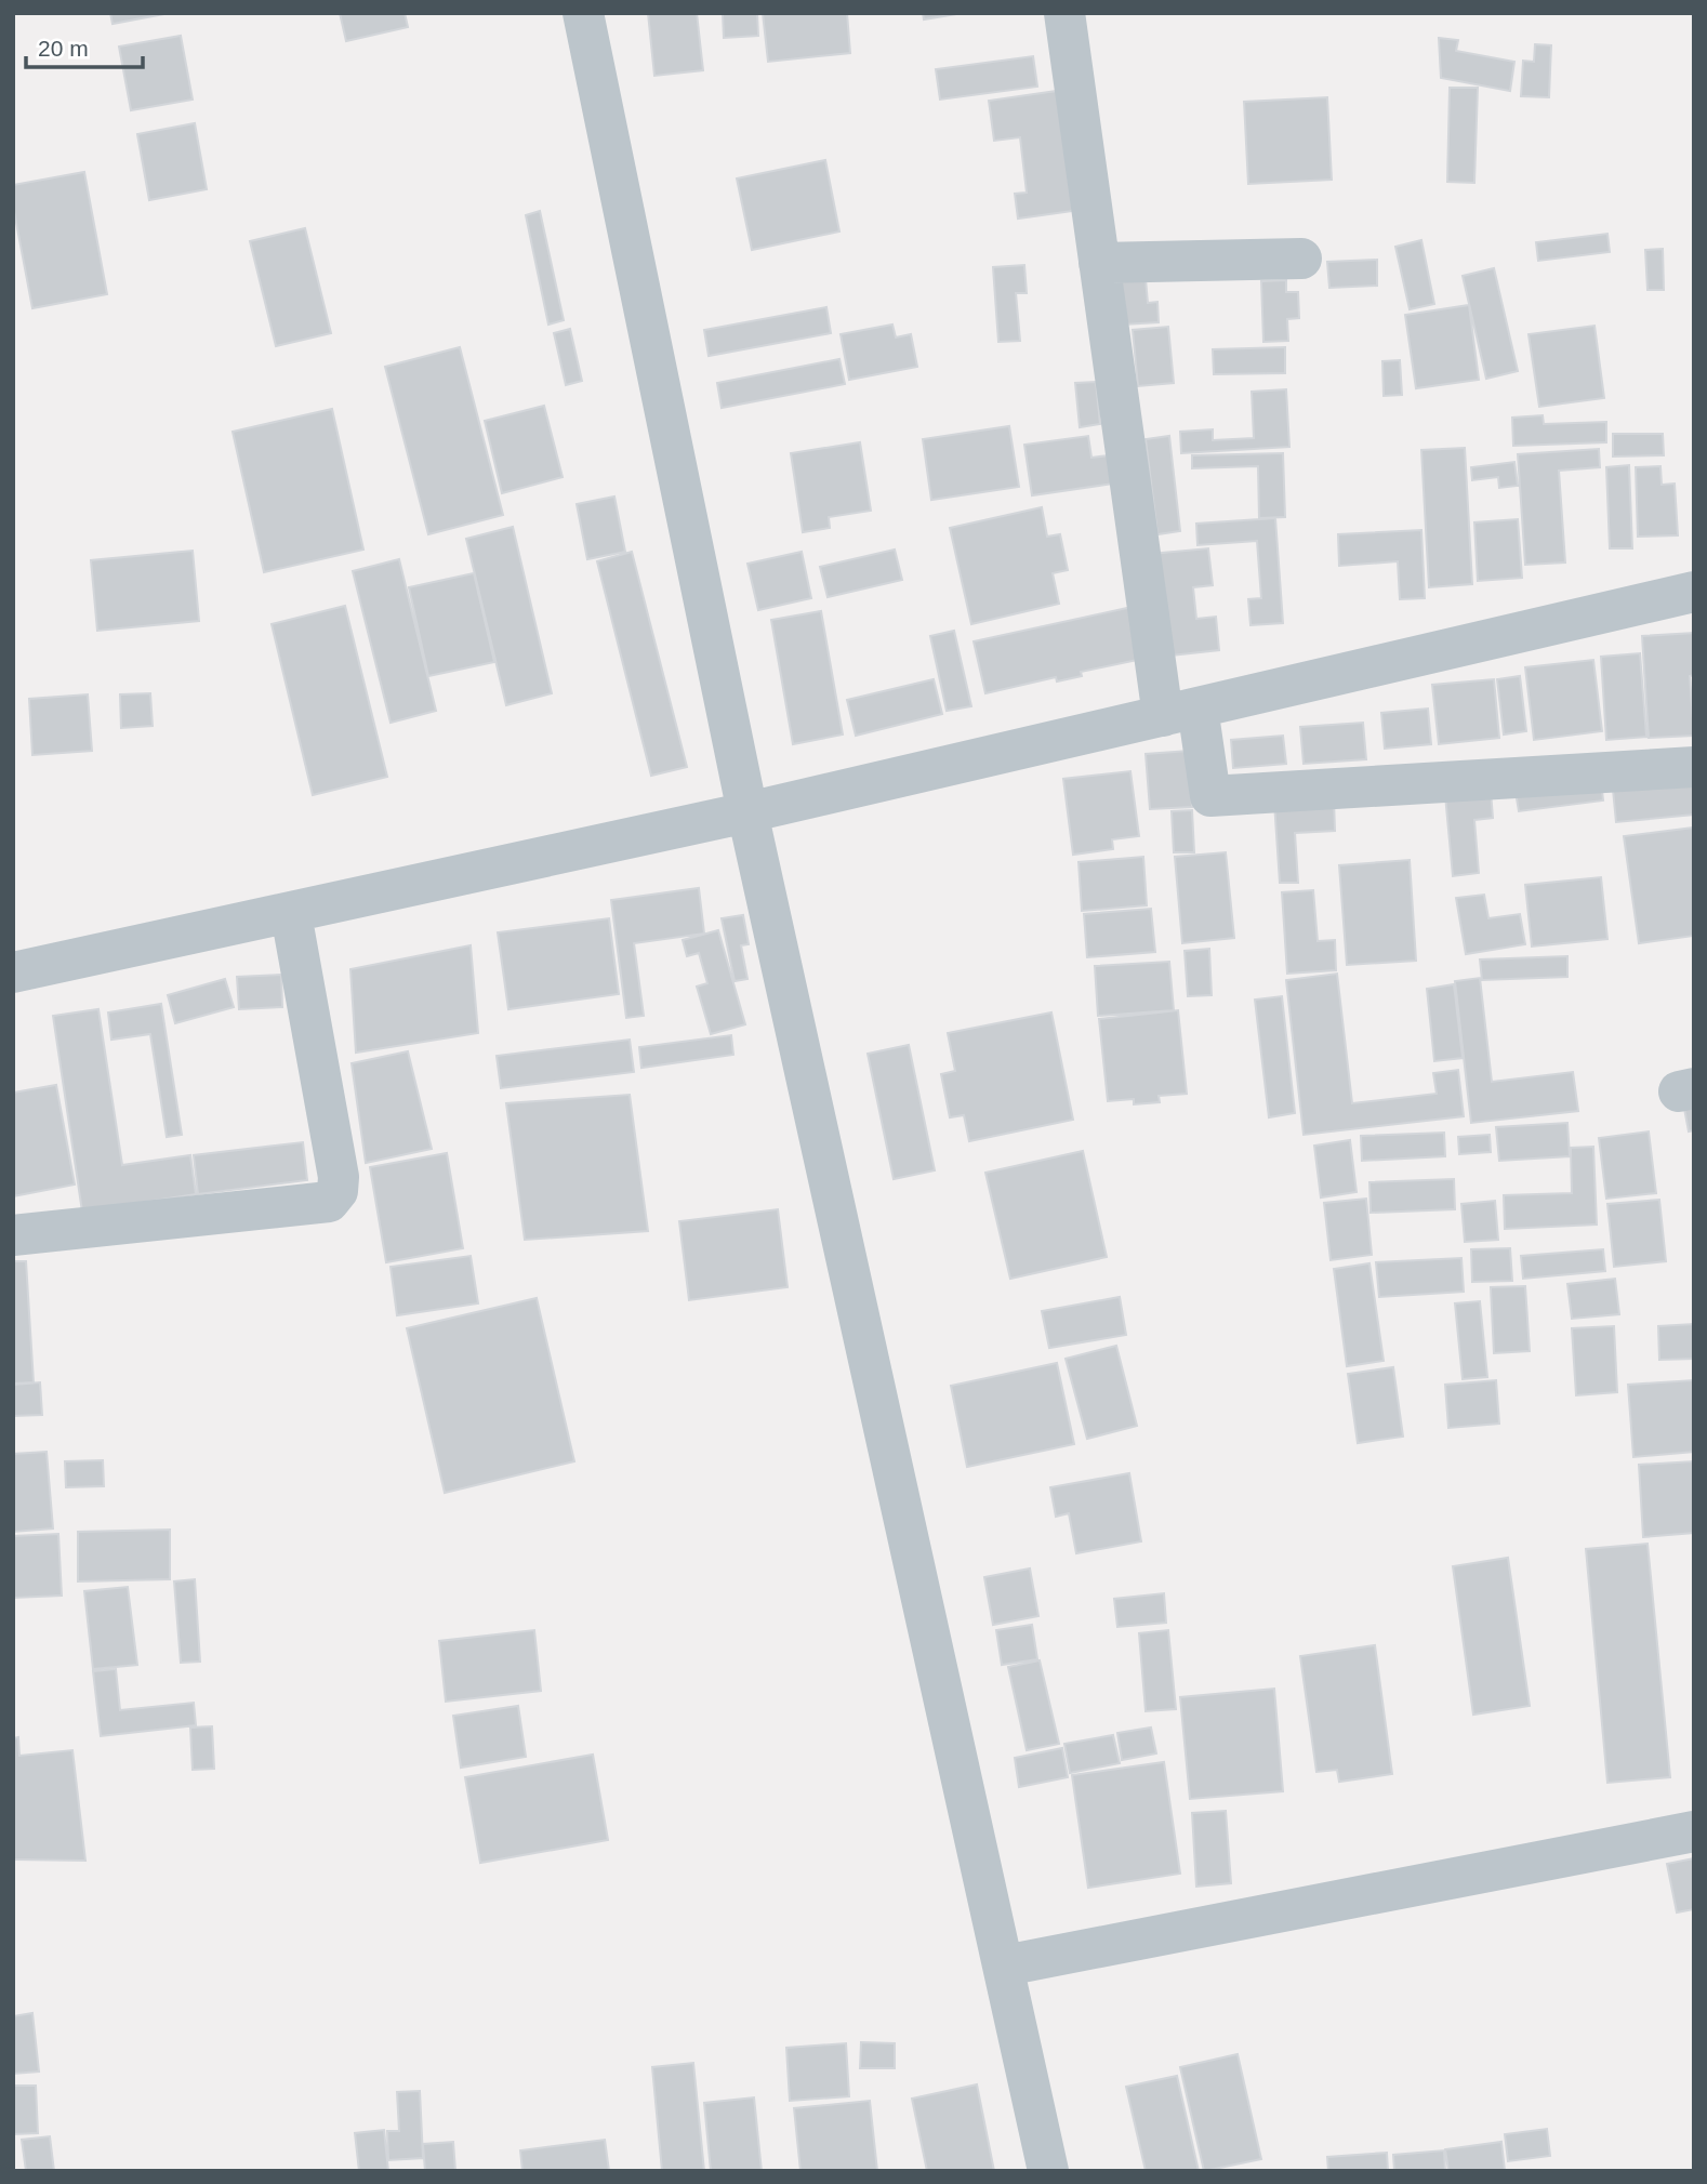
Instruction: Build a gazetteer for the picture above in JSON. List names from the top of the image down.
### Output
{
  "scale_bar": "20 m"
}
